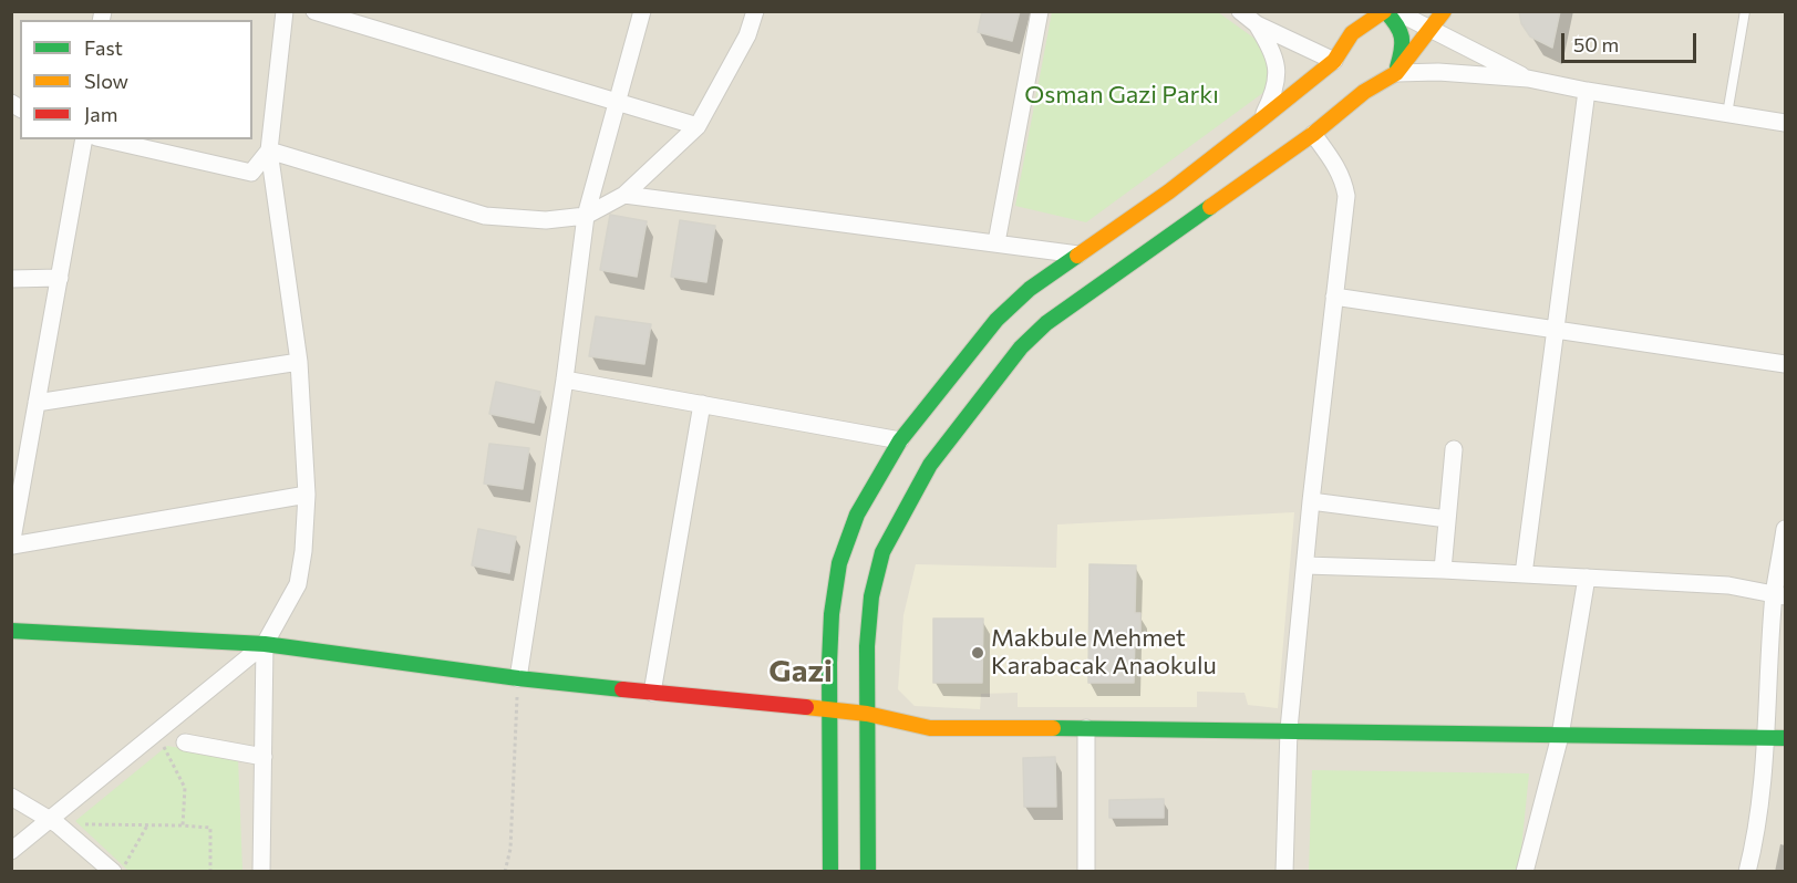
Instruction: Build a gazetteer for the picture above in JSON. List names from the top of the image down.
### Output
{
  "districts": ["Gazi"],
  "parks": ["Osman Gazi Parkı"],
  "places": ["Makbule Mehmet Karabacak Anaokulu"],
  "legend": ["Fast", "Slow", "Jam"],
  "scale_bar": "50 m"
}
